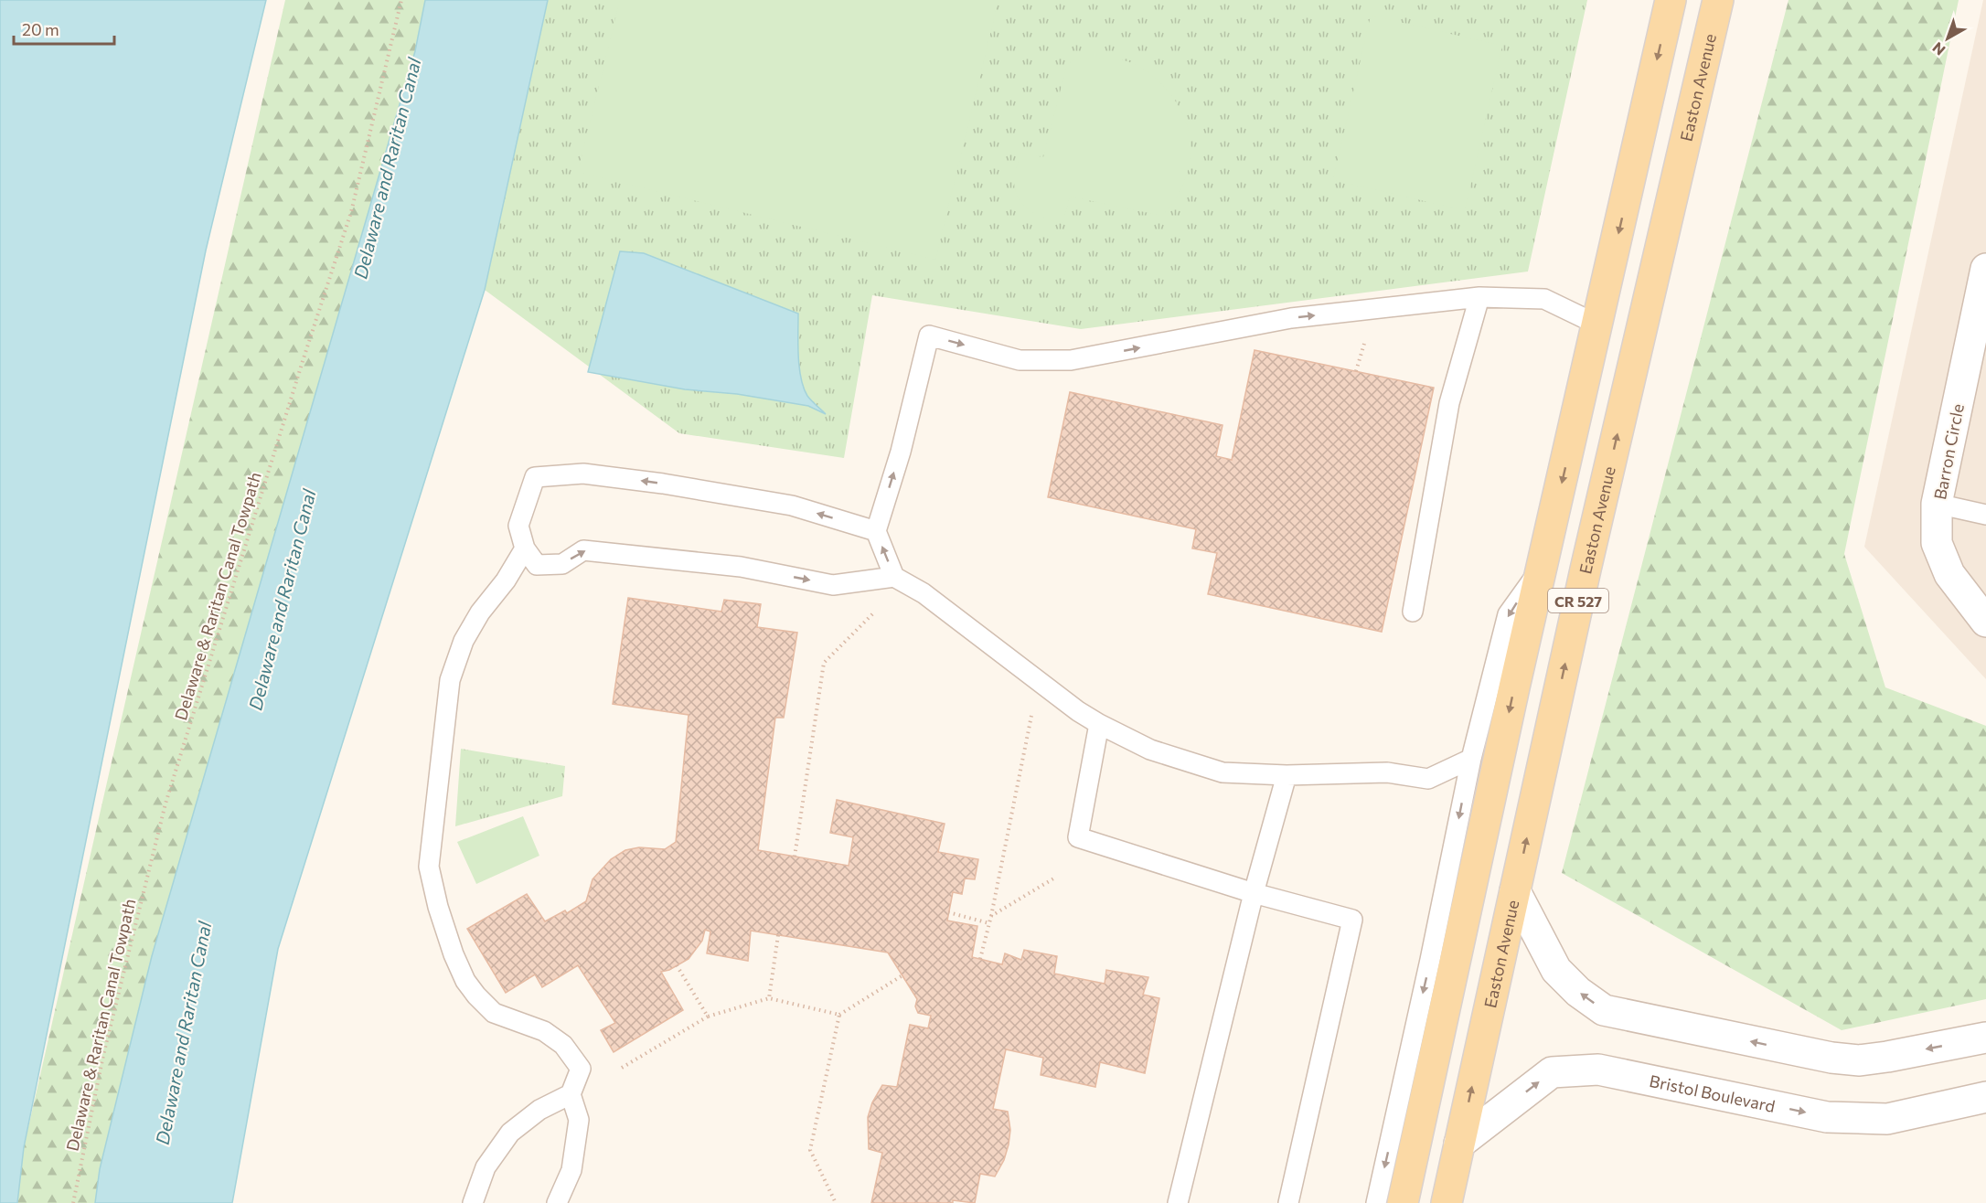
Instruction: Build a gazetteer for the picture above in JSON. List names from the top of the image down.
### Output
{
  "streets": {
    "main road": ["Easton Avenue", "CR 527"],
    "street": ["Barron Circle", "Bristol Boulevard"],
    "path": ["Delaware & Raritan Canal Towpath"]
  },
  "crossings": [
    ["Easton Avenue", "Bristol Boulevard"]
  ],
  "one_way": ["Bristol Boulevard"],
  "water": ["Delaware and Raritan Canal"],
  "scale_bar": "20 m",
  "north": "bottom left"
}
